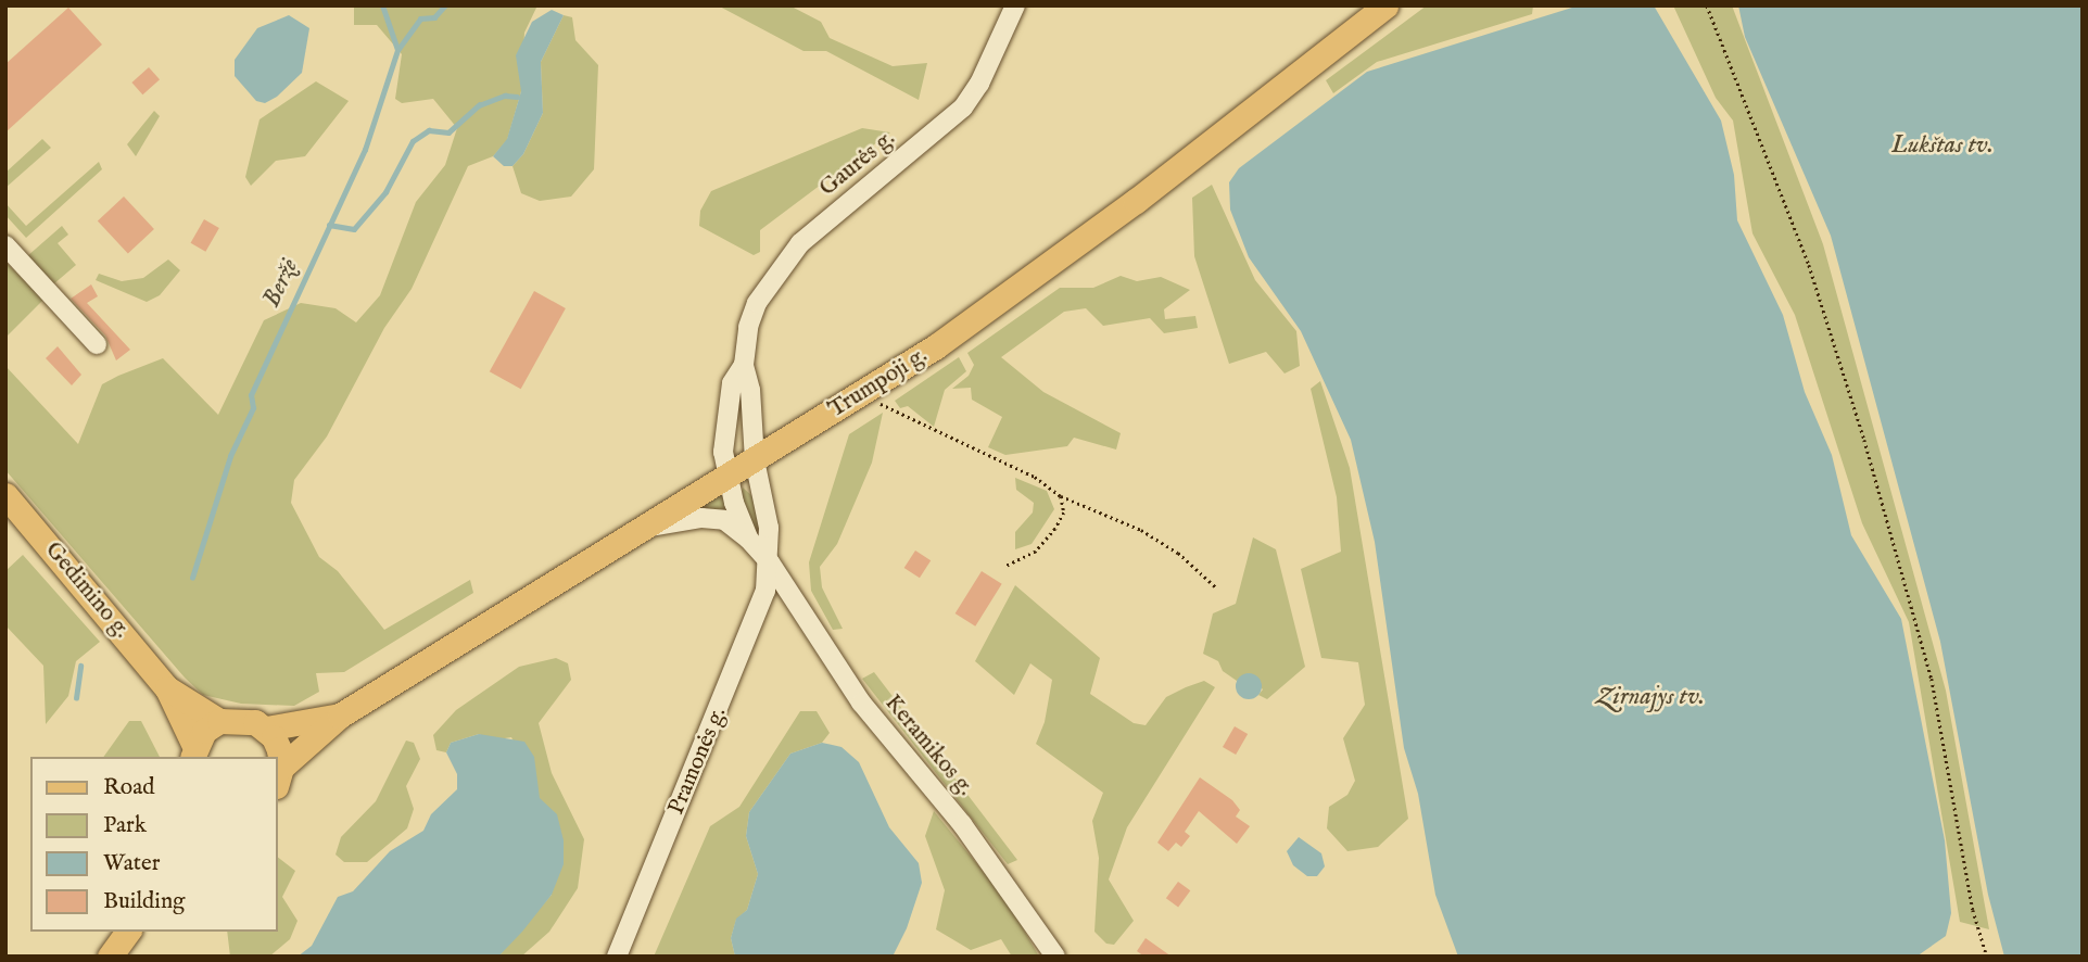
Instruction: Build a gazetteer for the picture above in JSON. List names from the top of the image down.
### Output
{
  "streets": {
    "main road": ["Trumpoji g.", "Gedimino g."],
    "street": ["Gaurės g.", "Keramikos g.", "Pramonės g."]
  },
  "crossings": [
    ["Gaurės g.", "Trumpoji g."],
    ["Gaurės g.", "Pramonės g."],
    ["Trumpoji g.", "Pramonės g."],
    ["Keramikos g.", "Pramonės g."]
  ],
  "water": ["Lukštas tv.", "Beržė", "Zirnajys tv."],
  "legend": [
    "Road",
    "Park",
    "Water",
    "Building"
  ]
}
